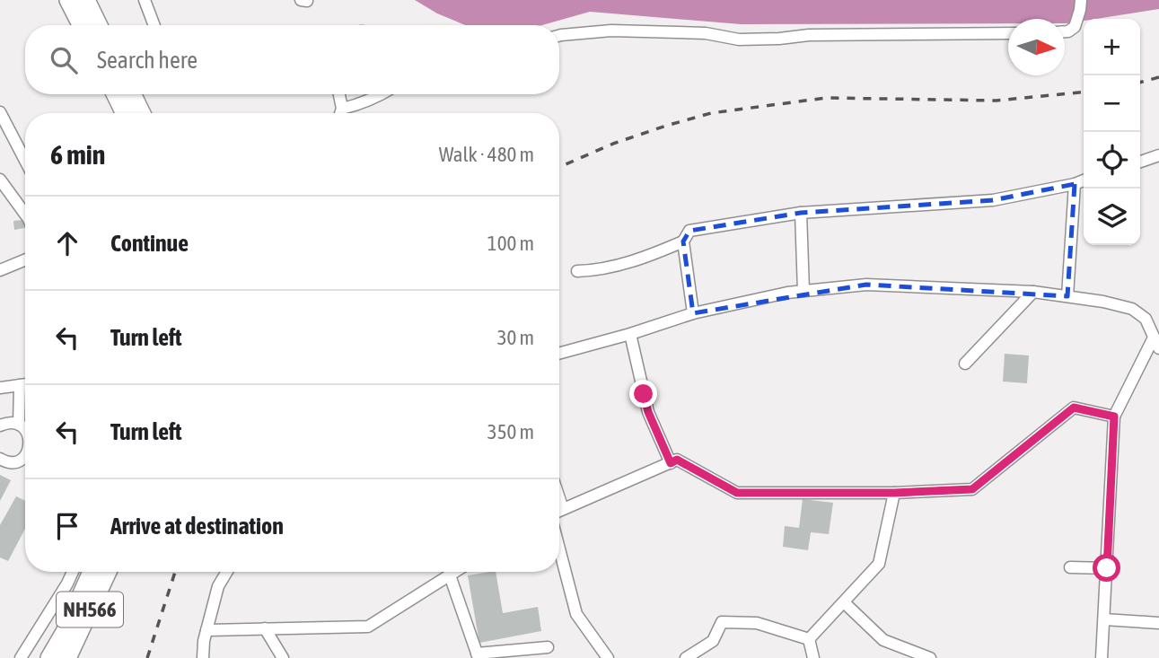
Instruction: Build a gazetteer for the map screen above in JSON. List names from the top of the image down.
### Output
{
  "streets": {
    "highway": ["NH566"]
  },
  "north": "right",
  "page": {
    "map_buttons": ["+", "−"],
    "search": "Search here",
    "heading": ["6 min", "Walk · 480 m"],
    "list": [
      ["Continue", "100 m"],
      ["Turn left", "30 m"],
      ["Turn left", "350 m"],
      "Arrive at destination"
    ]
  }
}
